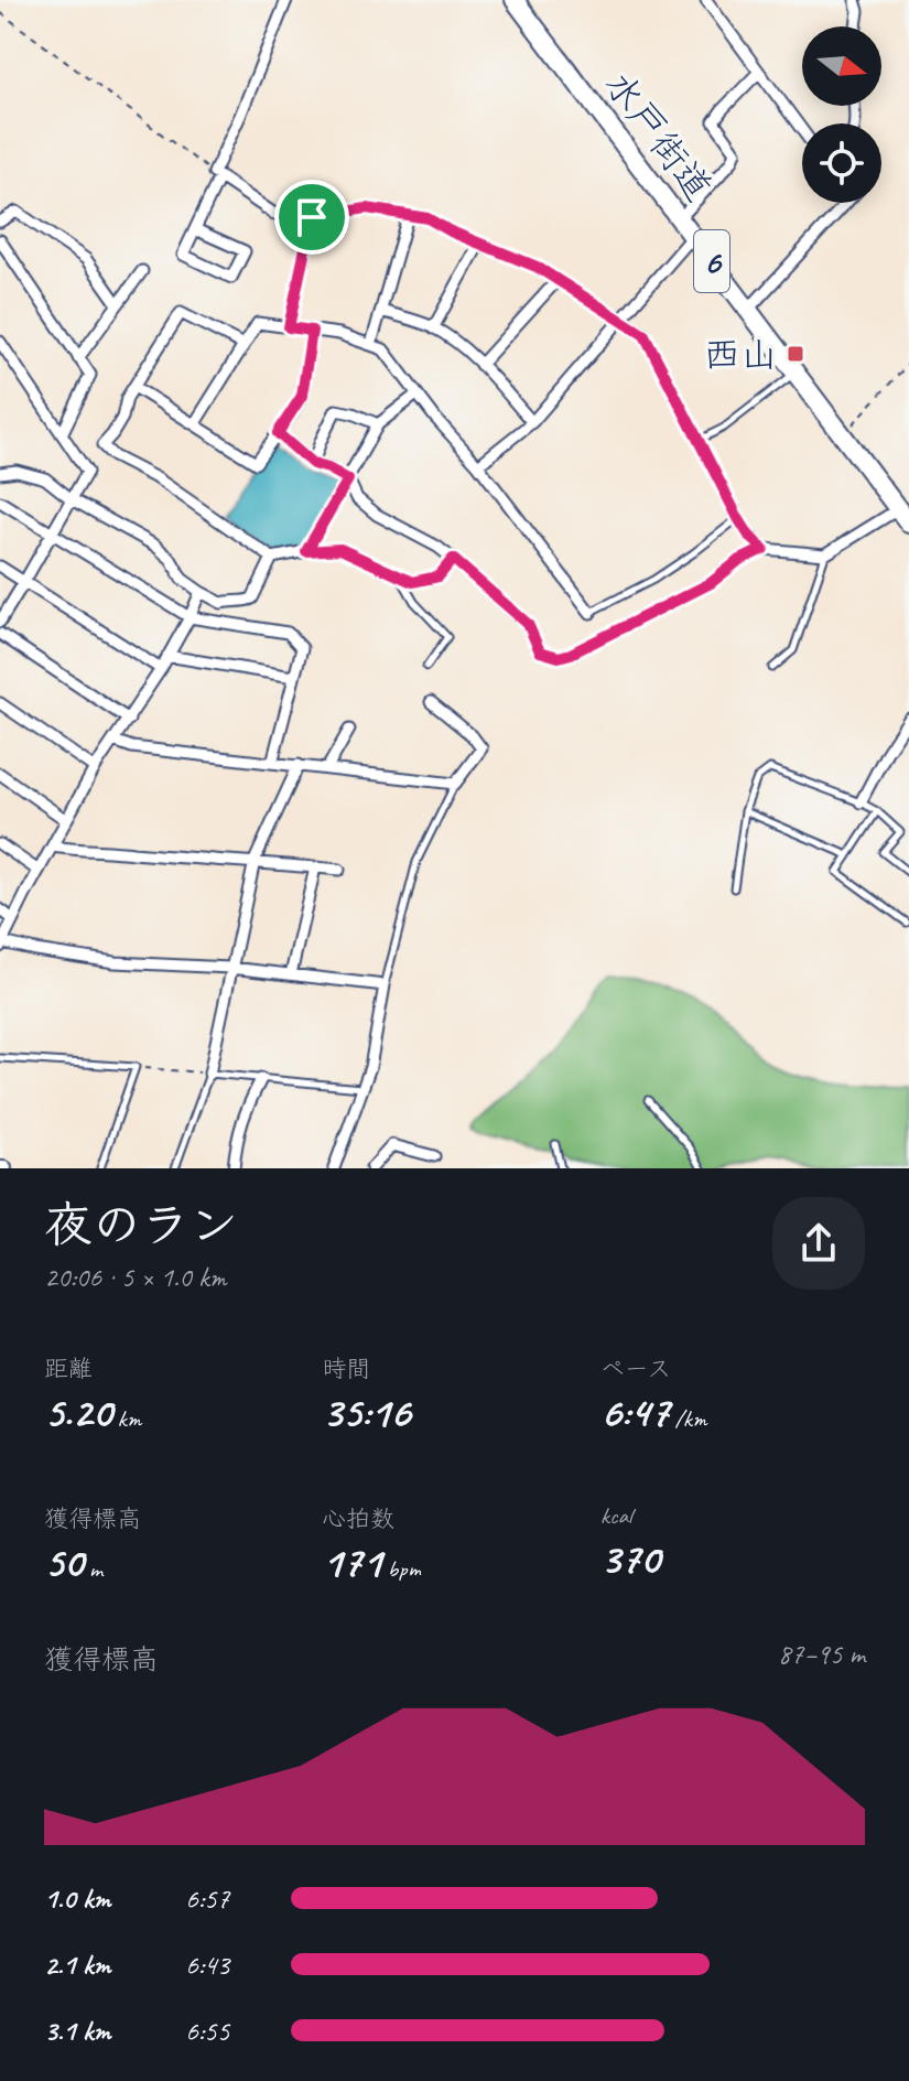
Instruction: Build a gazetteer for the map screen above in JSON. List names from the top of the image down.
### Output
{
  "streets": {
    "highway": ["水戸街道", "6"]
  },
  "places": {
    "transit": ["西山"]
  },
  "north": "right",
  "page": {
    "heading": ["夜のラン", "20:06 · 5 × 1.0 km"],
    "stats": [
      ["距離", "5.20 km"],
      ["時間", "35:16"],
      ["ペース", "6:47 /km"],
      ["獲得標高", "50 m"],
      ["心拍数", "171 bpm"],
      ["kcal", "370"]
    ],
    "chart": ["獲得標高", "87–95 m"],
    "list": [
      {
        "name": "1.0 km",
        "note": "6:57"
      },
      {
        "name": "2.1 km",
        "note": "6:43"
      },
      {
        "name": "3.1 km",
        "note": "6:55"
      }
    ]
  }
}
